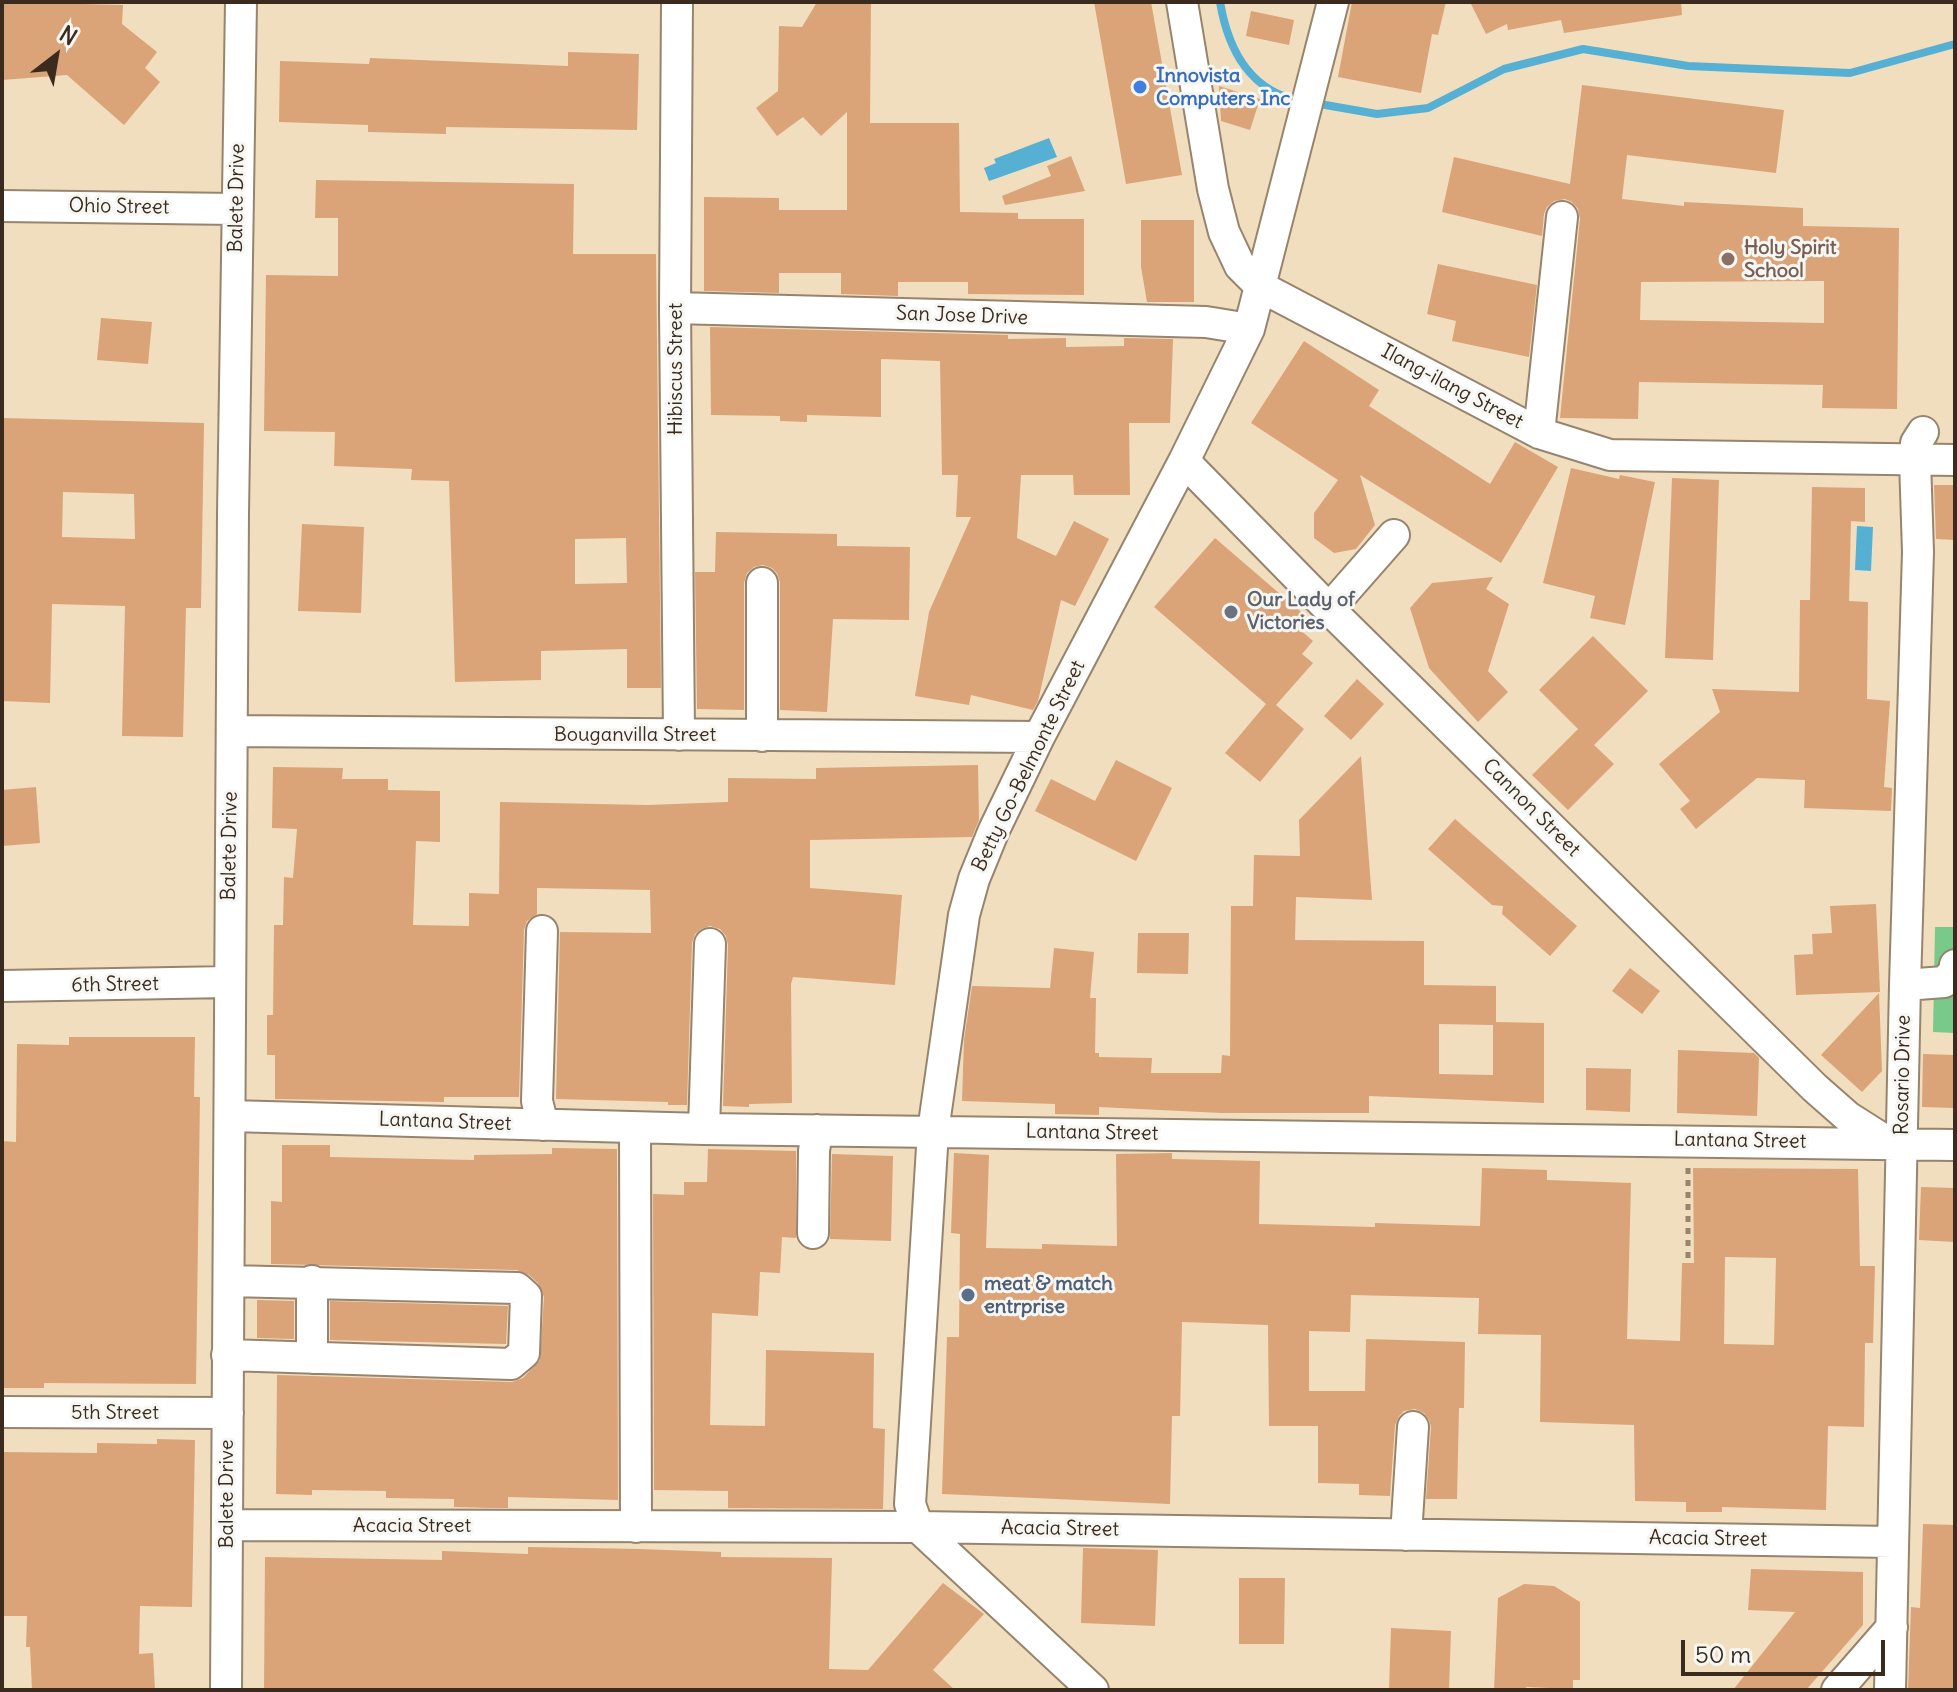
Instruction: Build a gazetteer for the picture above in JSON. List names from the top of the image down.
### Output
{
  "streets": {
    "street": [
      "Balete Drive",
      "Ohio Street",
      "San Jose Drive",
      "Hibiscus Street",
      "Ilang-ilang Street",
      "Bouganvilla Street",
      "Betty Go-Belmonte Street",
      "Cannon Street",
      "6th Street",
      "Rosario Drive",
      "Lantana Street",
      "5th Street",
      "Acacia Street"
    ]
  },
  "crossings": [
    ["Balete Drive", "Ohio Street"],
    ["Balete Drive", "Bouganvilla Street"],
    ["Balete Drive", "6th Street"],
    ["Balete Drive", "Lantana Street"],
    ["Balete Drive", "5th Street"],
    ["Balete Drive", "Acacia Street"],
    ["San Jose Drive", "Hibiscus Street"],
    ["San Jose Drive", "Betty Go-Belmonte Street"],
    ["Hibiscus Street", "Bouganvilla Street"],
    ["Ilang-ilang Street", "Betty Go-Belmonte Street"],
    ["Ilang-ilang Street", "Rosario Drive"],
    ["Bouganvilla Street", "Betty Go-Belmonte Street"],
    ["Betty Go-Belmonte Street", "Cannon Street"],
    ["Betty Go-Belmonte Street", "Lantana Street"],
    ["Betty Go-Belmonte Street", "Acacia Street"],
    ["Cannon Street", "Rosario Drive"],
    ["Cannon Street", "Lantana Street"],
    ["Rosario Drive", "Lantana Street"],
    ["Rosario Drive", "Acacia Street"]
  ],
  "places": [
    "Innovista Computers Inc",
    "Holy Spirit School",
    "Our Lady of Victories",
    "meat & match entrprise"
  ],
  "scale_bar": "50 m",
  "north": "top right"
}
